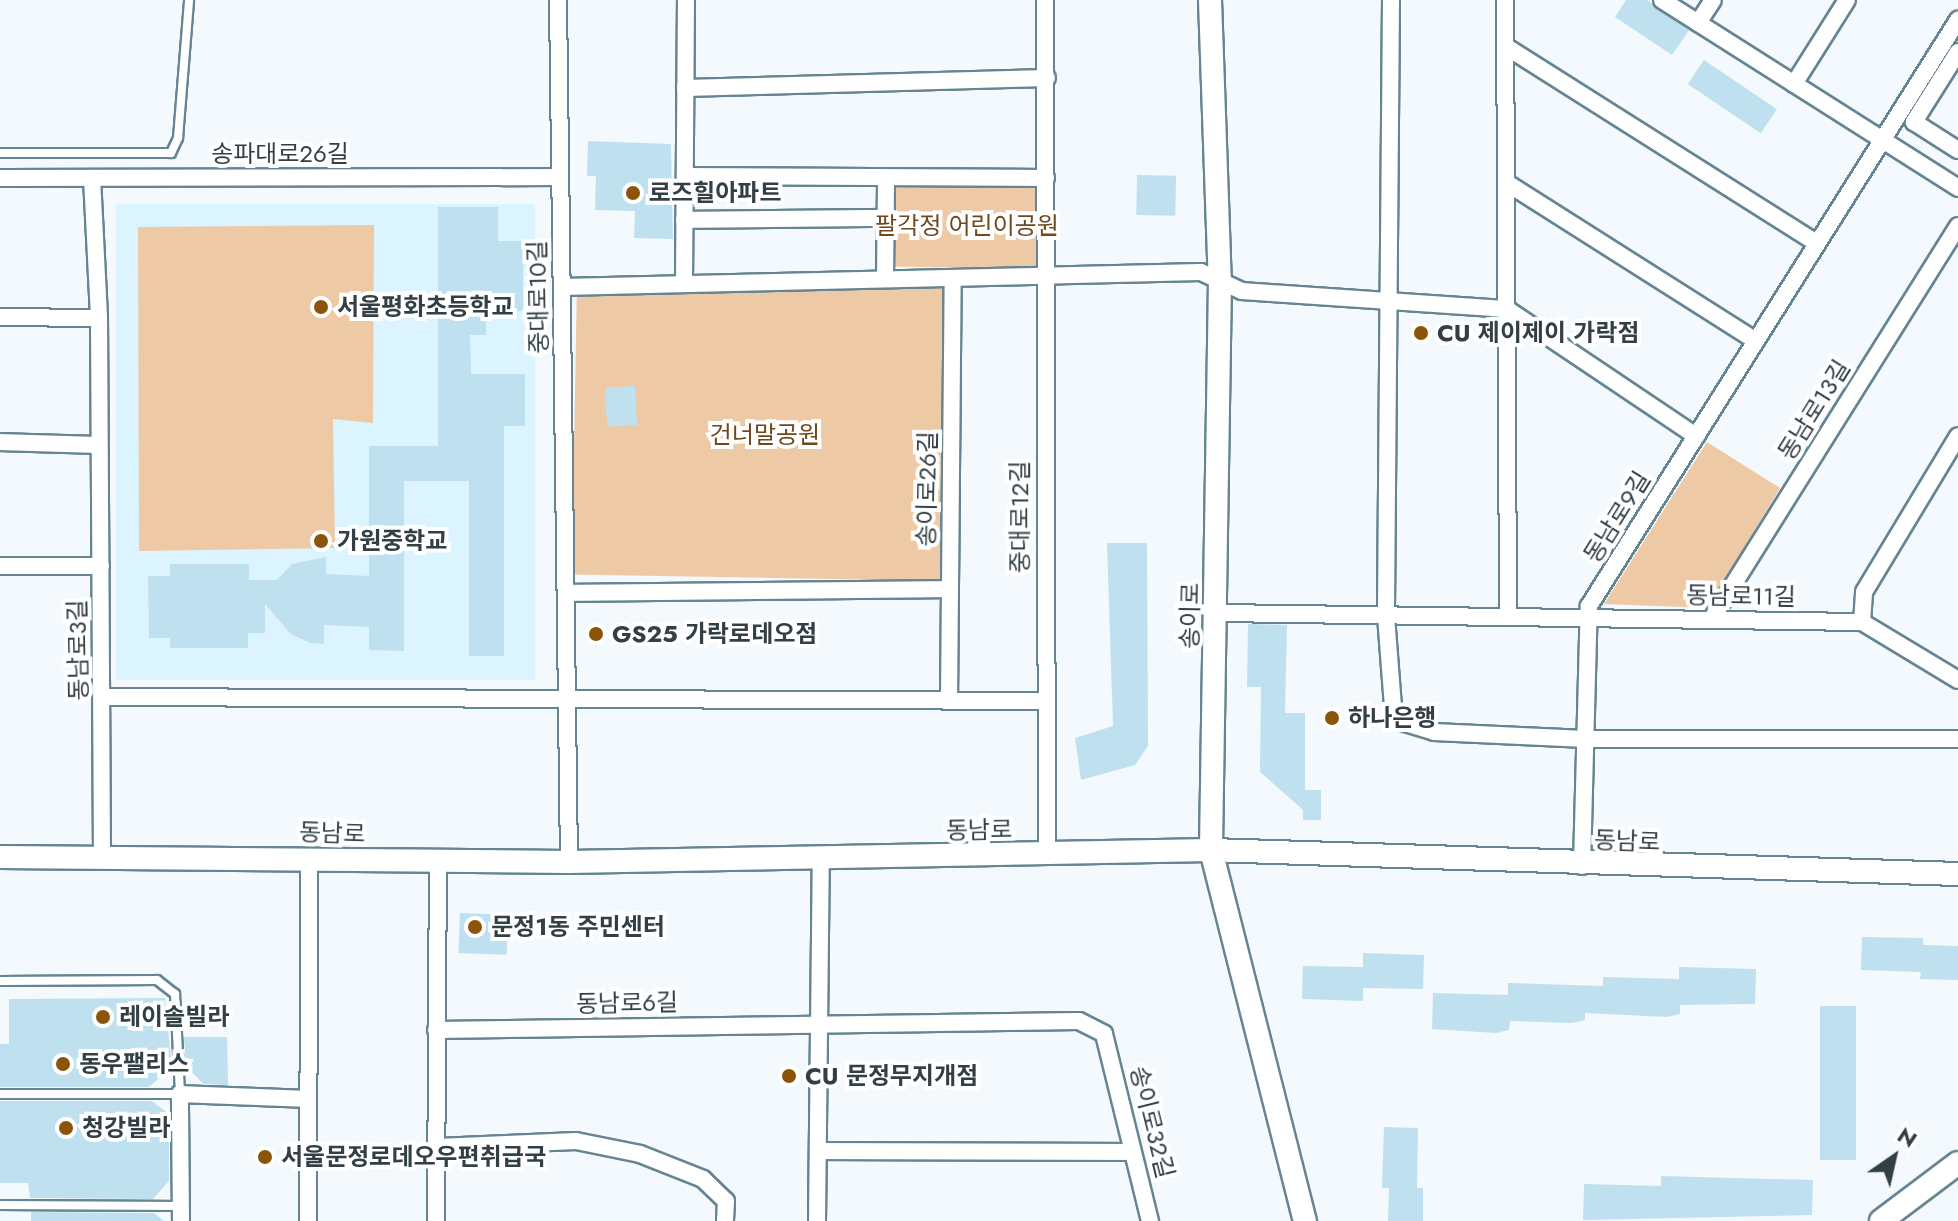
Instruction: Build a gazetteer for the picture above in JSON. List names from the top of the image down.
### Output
{
  "streets": {
    "main road": ["송이로", "동남로"],
    "street": [
      "송파대로26길",
      "중대로10길",
      "동남로13길",
      "송이로26길",
      "중대로12길",
      "동남로9길",
      "동남로11길",
      "동남로3길",
      "동남로6길",
      "송이로32길"
    ]
  },
  "crossings": [
    ["송파대로26길", "중대로10길"],
    ["송파대로26길", "동남로3길"],
    ["중대로10길", "동남로"],
    ["동남로13길", "동남로11길"],
    ["중대로12길", "동남로"],
    ["동남로9길", "동남로11길"],
    ["동남로9길", "동남로"],
    ["동남로11길", "송이로"],
    ["송이로", "동남로"],
    ["동남로3길", "동남로"],
    ["동남로6길", "송이로32길"]
  ],
  "parks": ["팔각정 어린이공원", "건너말공원"],
  "places": [
    "로즈힐아파트",
    "서울평화초등학교",
    "CU 제이제이 가락점",
    "가원중학교",
    "GS25 가락로데오점",
    "하나은행",
    "문정1동 주민센터",
    "레이솔빌라",
    "동우팰리스",
    "CU 문정무지개점",
    "청강빌라",
    "서울문정로데오우편취급국"
  ],
  "north": "top right"
}
